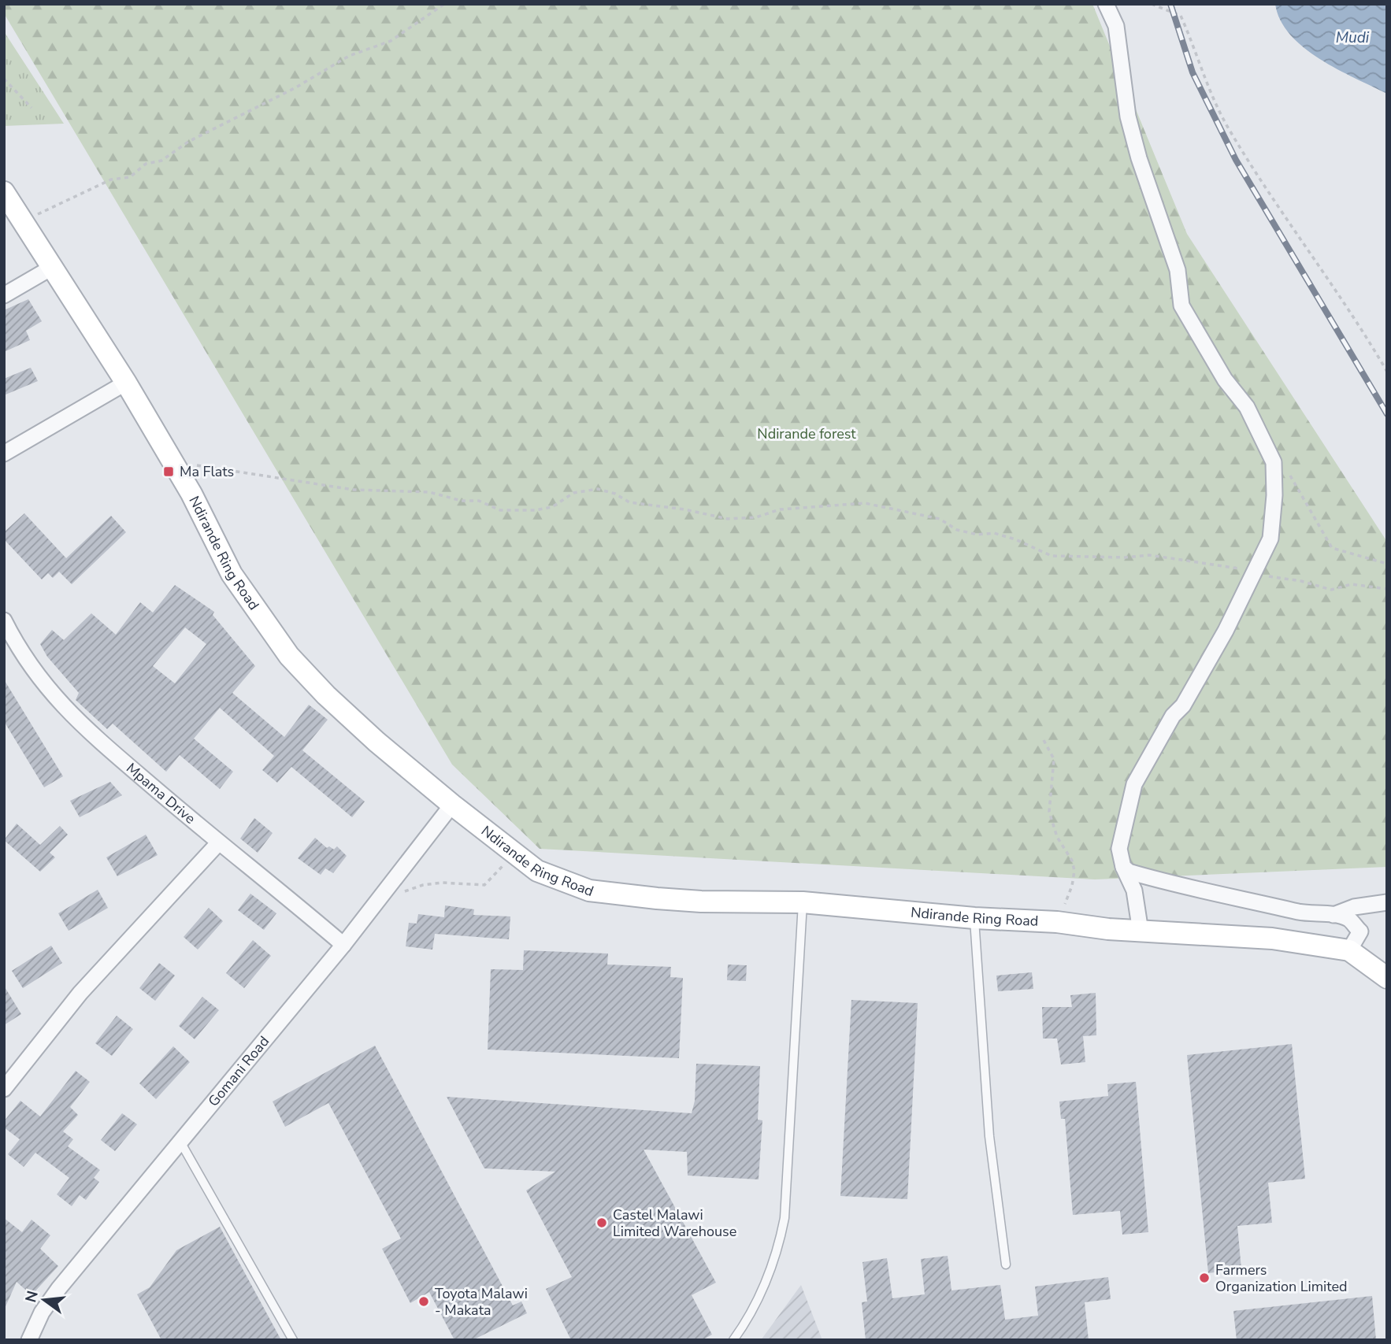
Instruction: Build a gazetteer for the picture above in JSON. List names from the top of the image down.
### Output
{
  "streets": {
    "street": ["Ndirande Ring Road", "Mpama Drive", "Gomani Road"]
  },
  "crossings": [
    ["Ndirande Ring Road", "Gomani Road"],
    ["Mpama Drive", "Gomani Road"]
  ],
  "water": ["Mudi"],
  "parks": ["Ndirande forest"],
  "places": {
    "transit": ["Ma Flats"],
    "other": ["Castel Malawi Limited Warehouse", "Farmers Organization Limited", "Toyota Malawi - Makata"]
  },
  "north": "left"
}
